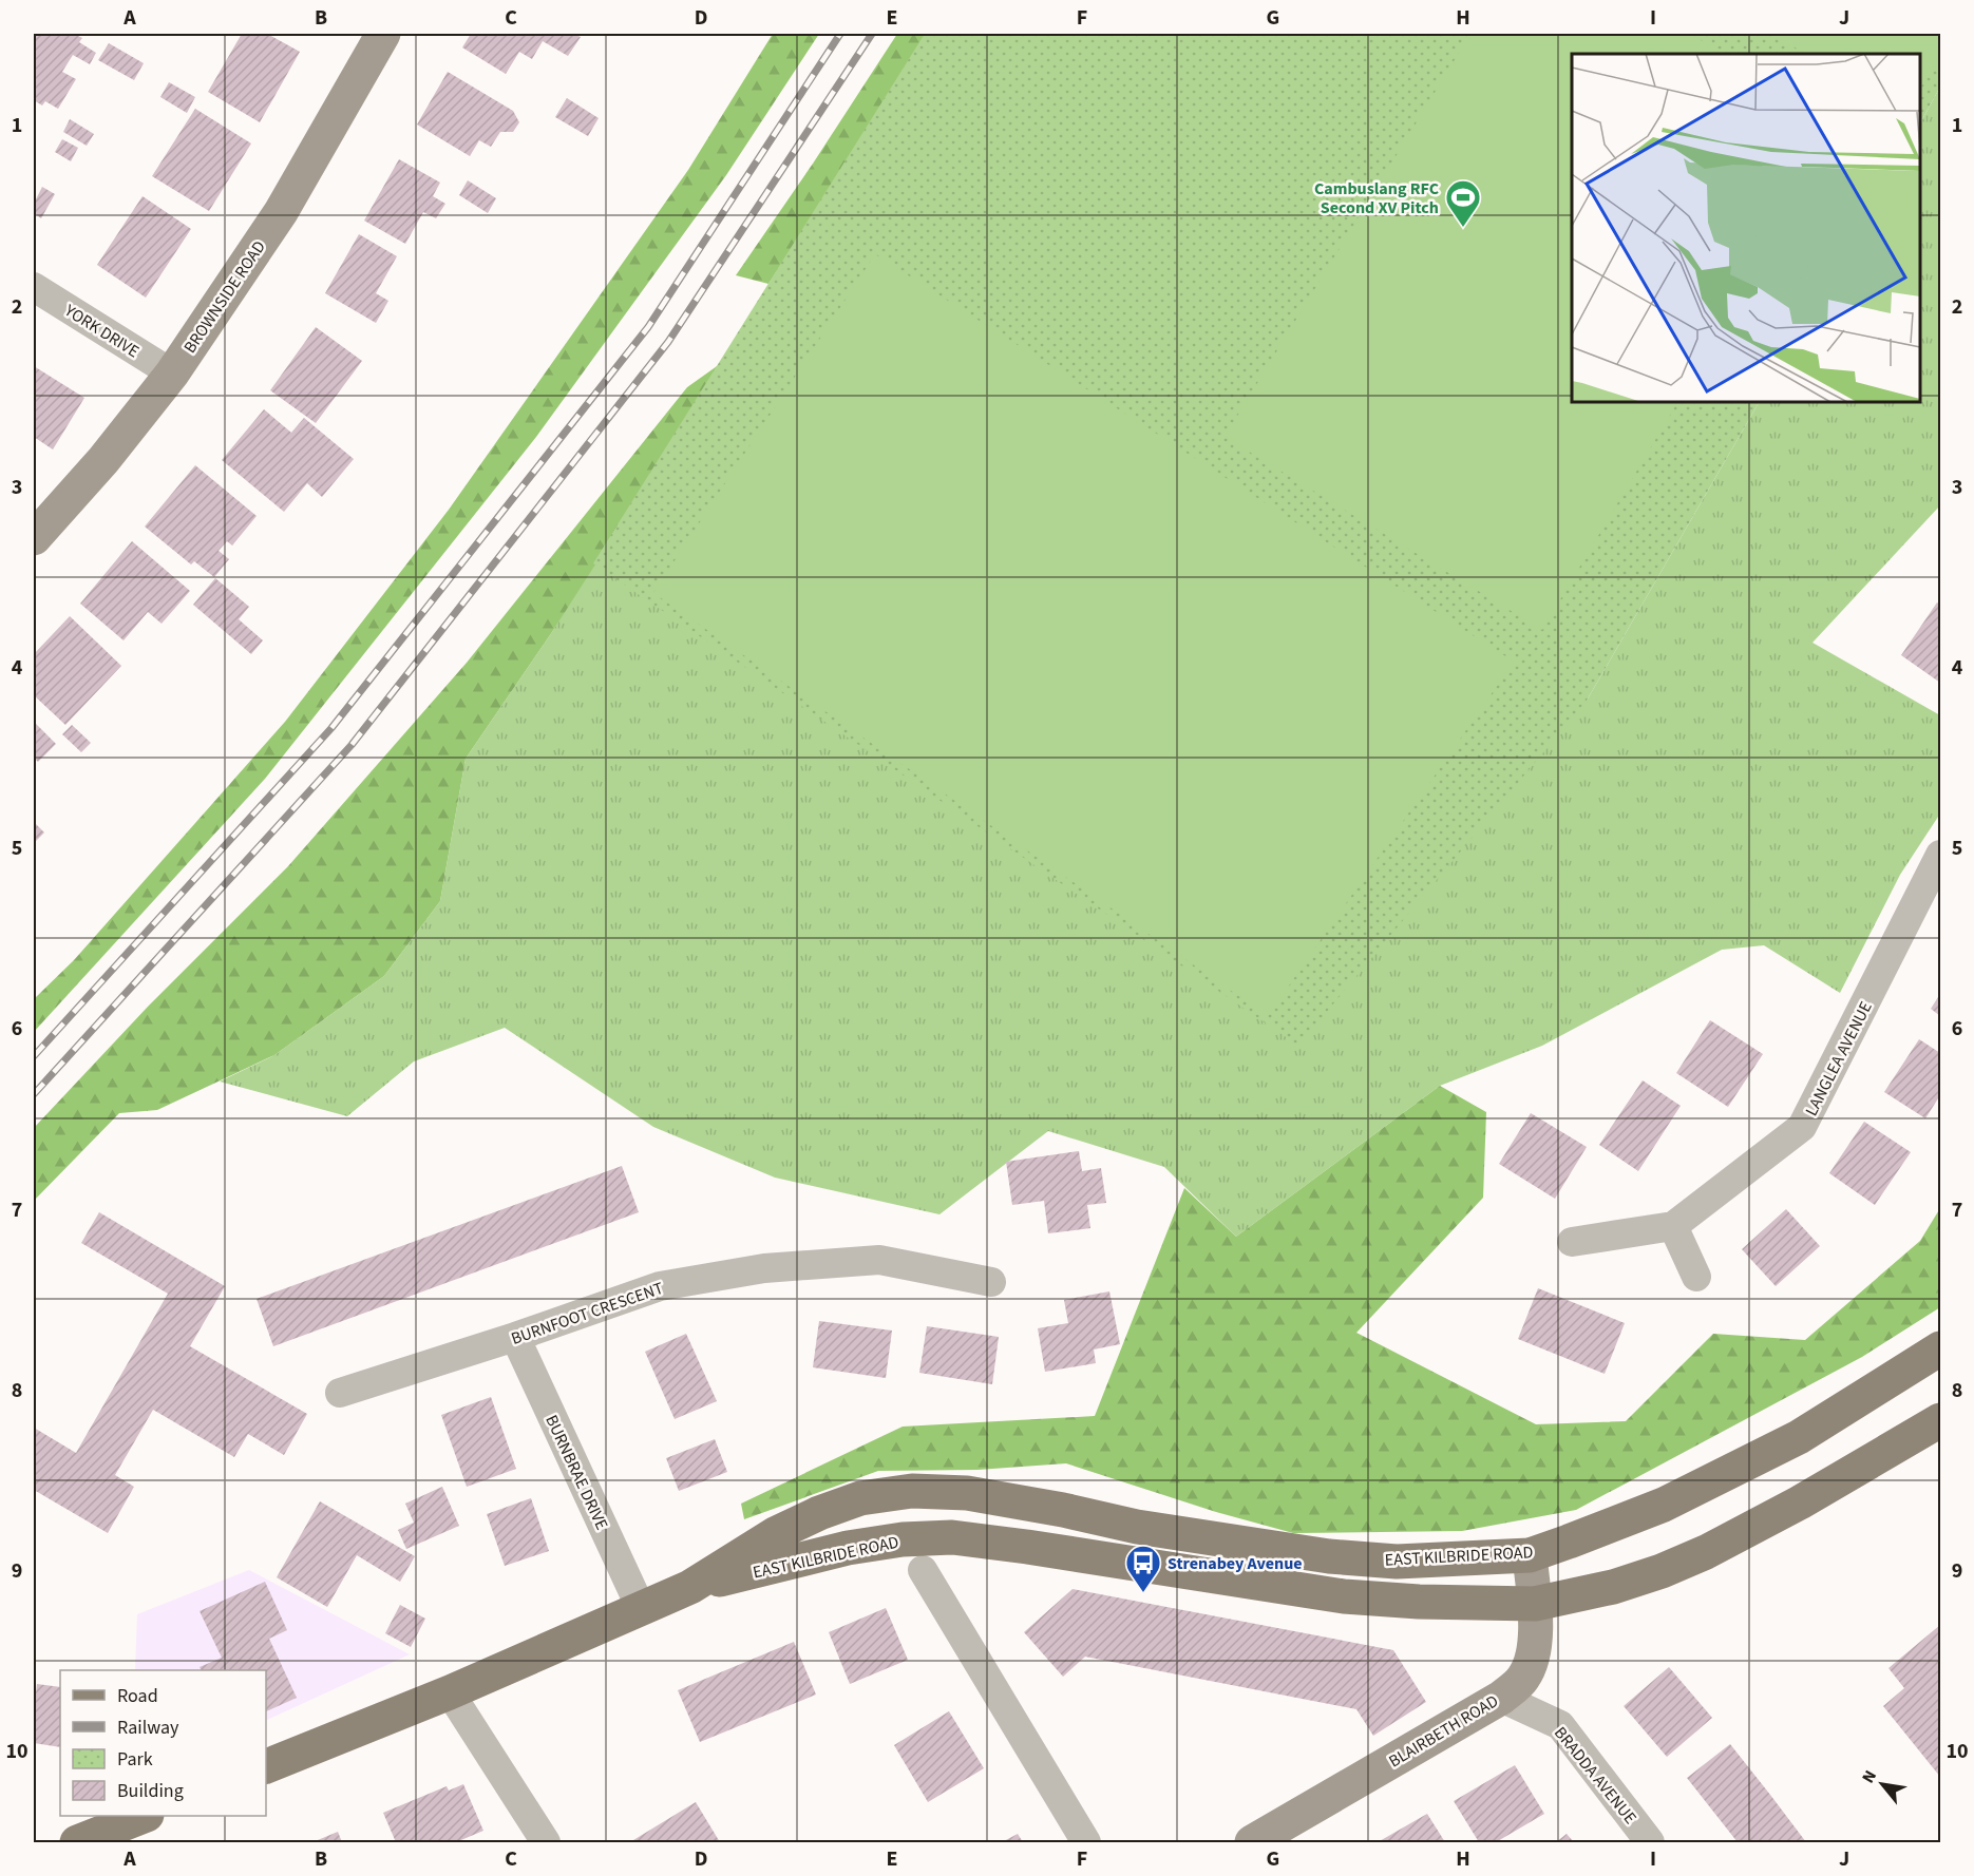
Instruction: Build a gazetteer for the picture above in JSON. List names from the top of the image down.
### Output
{
  "streets": {
    "main road": ["EAST KILBRIDE ROAD"],
    "street": [
      "BROWNSIDE ROAD",
      "YORK DRIVE",
      "LANGLEA AVENUE",
      "BURNFOOT CRESCENT",
      "BURNBRAE DRIVE",
      "BLAIRBETH ROAD",
      "BRADDA AVENUE"
    ]
  },
  "crossings": [
    ["BROWNSIDE ROAD", "YORK DRIVE"],
    ["BURNFOOT CRESCENT", "BURNBRAE DRIVE"],
    ["BURNBRAE DRIVE", "EAST KILBRIDE ROAD"],
    ["EAST KILBRIDE ROAD", "BLAIRBETH ROAD"],
    ["BLAIRBETH ROAD", "BRADDA AVENUE"]
  ],
  "places": {
    "sports": ["Cambuslang RFC Second XV Pitch"],
    "bus stop": ["Strenabey Avenue"]
  },
  "legend": [
    "Road",
    "Railway",
    "Park",
    "Building"
  ],
  "north": "top left",
  "grid": {
    "columns": [
      "A",
      "B",
      "C",
      "D",
      "E",
      "F",
      "G",
      "H",
      "I",
      "J"
    ],
    "rows": [
      "1",
      "2",
      "3",
      "4",
      "5",
      "6",
      "7",
      "8",
      "9",
      "10"
    ]
  }
}
